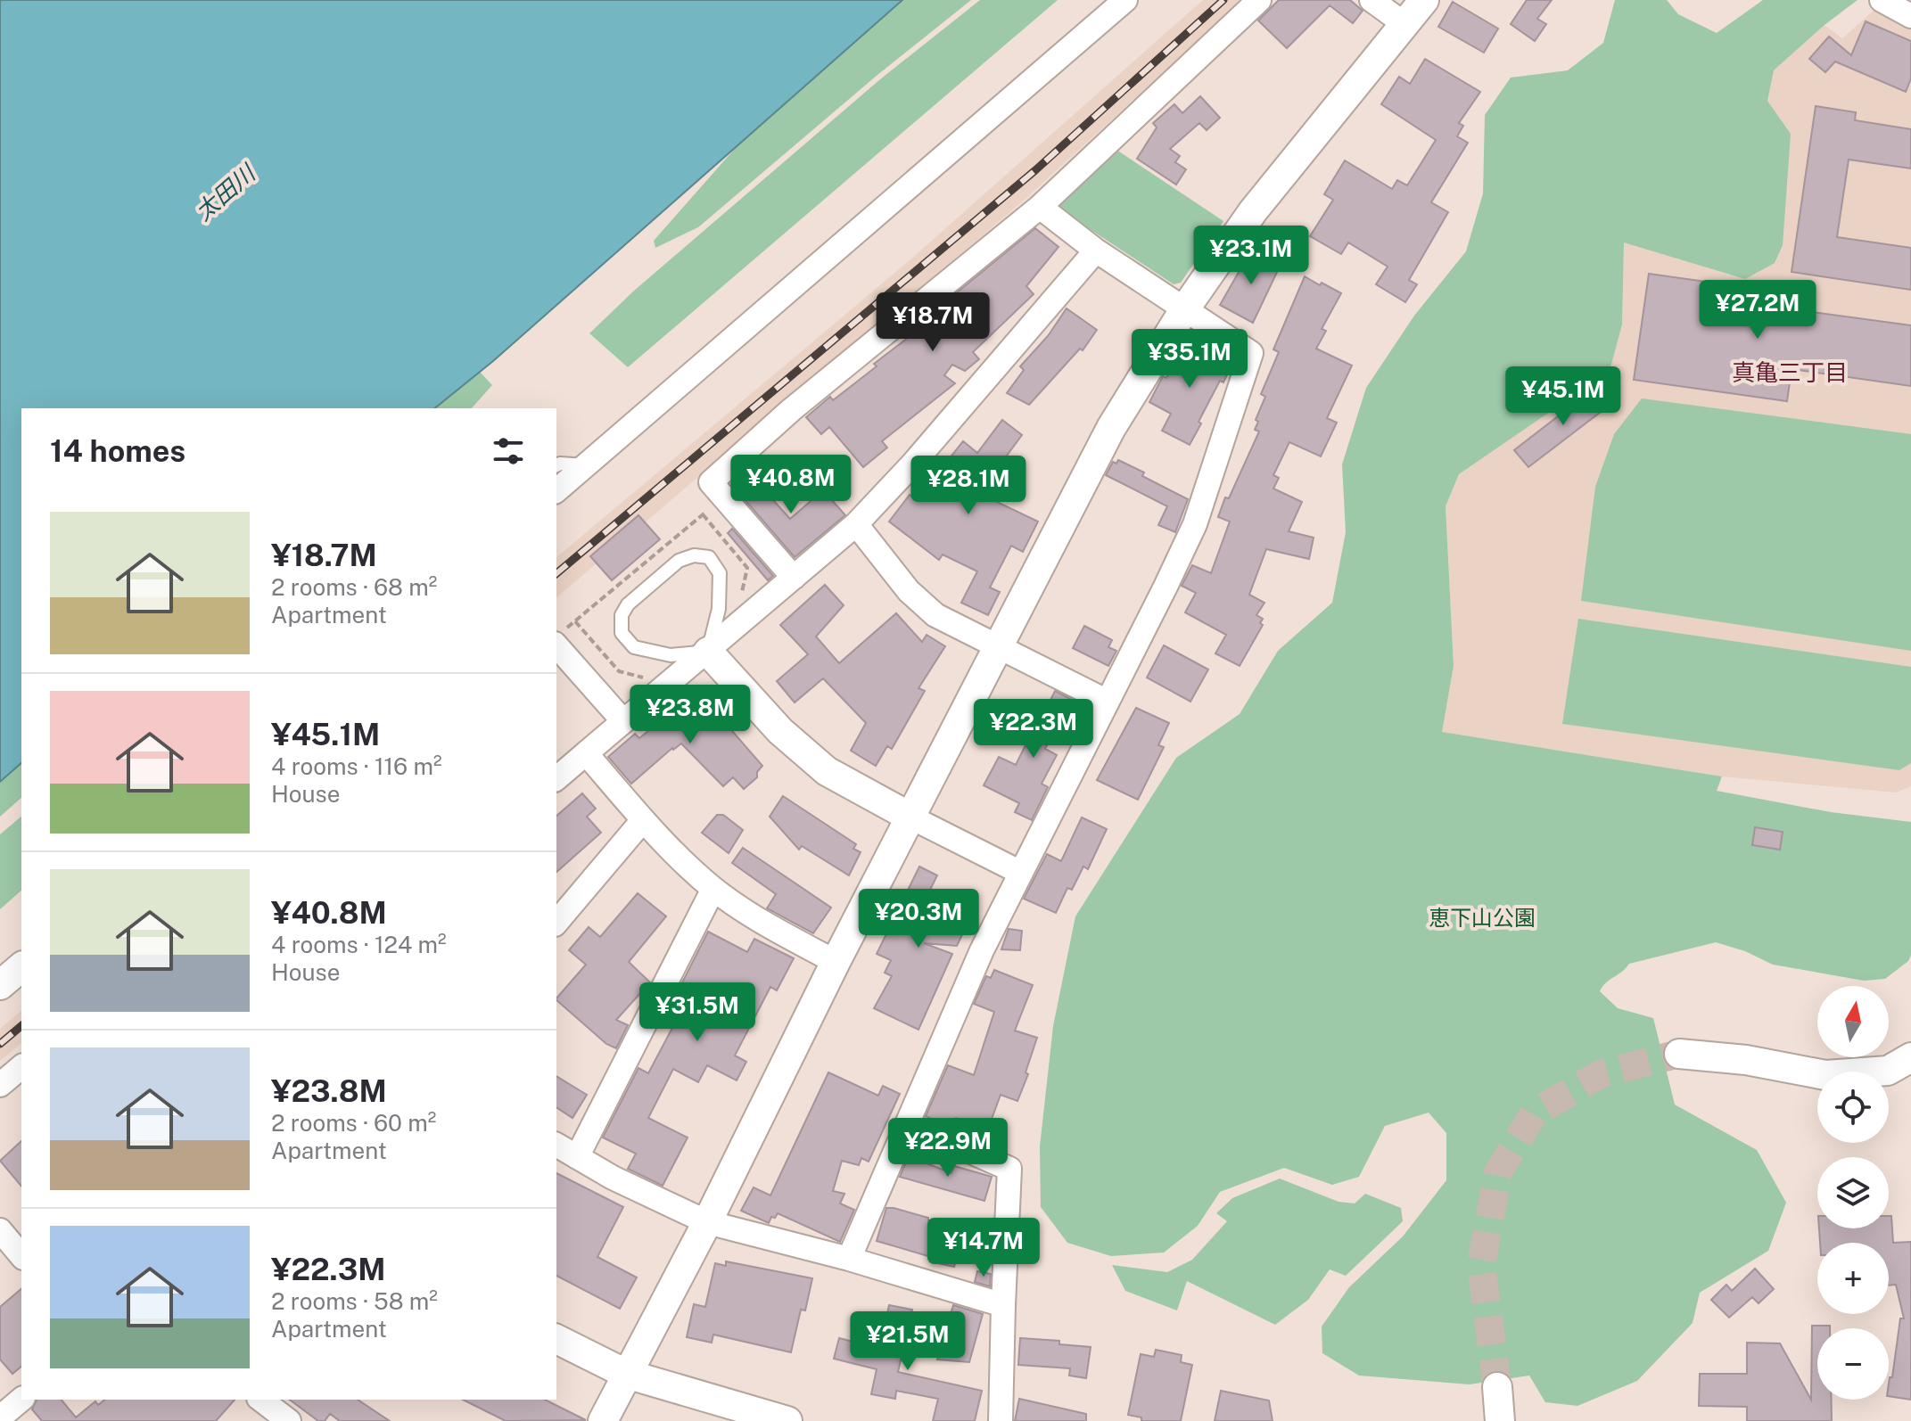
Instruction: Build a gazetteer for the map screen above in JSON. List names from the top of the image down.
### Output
{
  "districts": ["真亀三丁目"],
  "water": ["太田川"],
  "parks": ["恵下山公園"],
  "north": "top",
  "page": {
    "price": [
      "¥23.1M",
      "¥27.2M",
      "¥18.7M",
      "¥35.1M",
      "¥45.1M",
      "¥40.8M",
      "¥28.1M",
      "¥23.8M",
      "¥22.3M",
      "¥20.3M",
      "¥31.5M",
      "¥22.9M",
      "¥14.7M",
      "¥21.5M"
    ],
    "heading": "14 homes",
    "list": [
      {
        "name": "¥18.7M",
        "note": "2 rooms · 68 m² · Apartment"
      },
      {
        "name": "¥45.1M",
        "note": "4 rooms · 116 m² · House"
      },
      {
        "name": "¥40.8M",
        "note": "4 rooms · 124 m² · House"
      },
      {
        "name": "¥23.8M",
        "note": "2 rooms · 60 m² · Apartment"
      },
      {
        "name": "¥22.3M",
        "note": "2 rooms · 58 m² · Apartment"
      }
    ],
    "map_buttons": ["+", "−"]
  }
}
